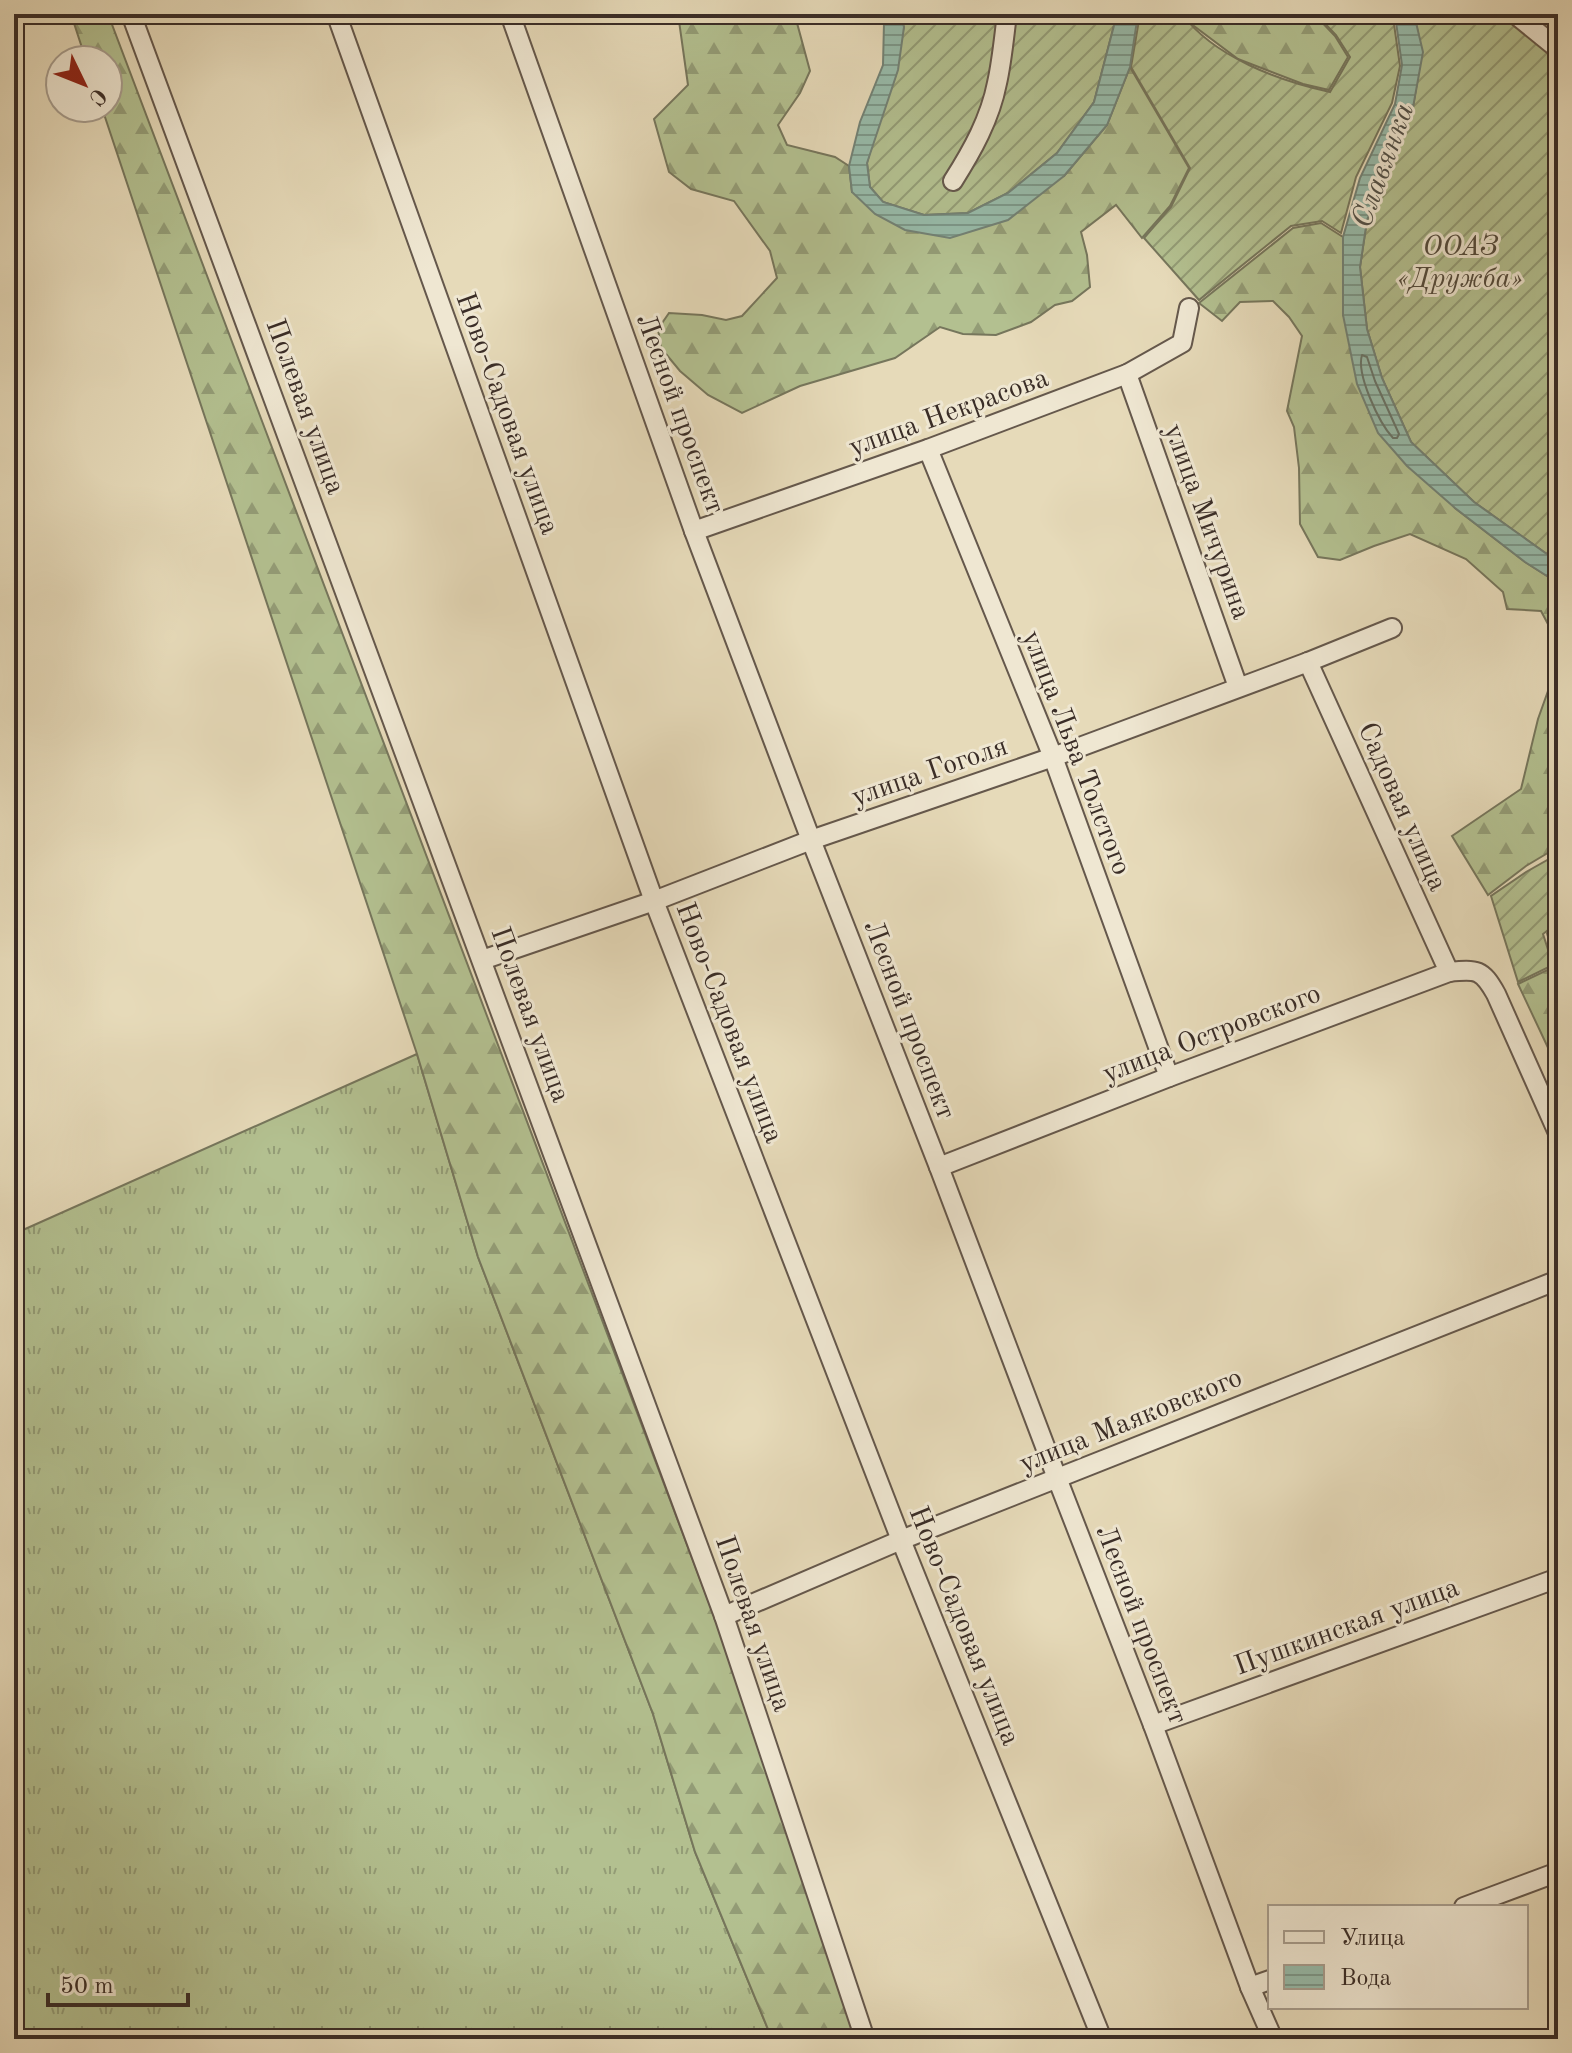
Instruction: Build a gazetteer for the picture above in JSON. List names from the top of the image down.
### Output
{
  "streets": {
    "street": [
      "Полевая улица",
      "улица Некрасова",
      "Ново-Садовая улица",
      "Лесной проспект",
      "улица Мичурина",
      "улица Льва Толстого",
      "улица Гоголя",
      "Садовая улица",
      "улица Островского",
      "улица Маяковского",
      "Пушкинская улица"
    ]
  },
  "crossings": [
    ["Полевая улица", "улица Гоголя"],
    ["Полевая улица", "улица Маяковского"],
    ["улица Некрасова", "Лесной проспект"],
    ["улица Некрасова", "улица Мичурина"],
    ["улица Некрасова", "улица Льва Толстого"],
    ["Ново-Садовая улица", "улица Гоголя"],
    ["Ново-Садовая улица", "улица Маяковского"],
    ["Лесной проспект", "улица Гоголя"],
    ["Лесной проспект", "улица Островского"],
    ["Лесной проспект", "улица Маяковского"],
    ["Лесной проспект", "Пушкинская улица"],
    ["улица Мичурина", "улица Гоголя"],
    ["улица Льва Толстого", "улица Гоголя"],
    ["улица Льва Толстого", "улица Островского"],
    ["улица Гоголя", "Садовая улица"],
    ["Садовая улица", "улица Островского"]
  ],
  "water": ["Славянка"],
  "parks": ["ООАЗ «Дружба»"],
  "legend": ["Улица", "Вода"],
  "scale_bar": "50 m",
  "north": "bottom right"
}
